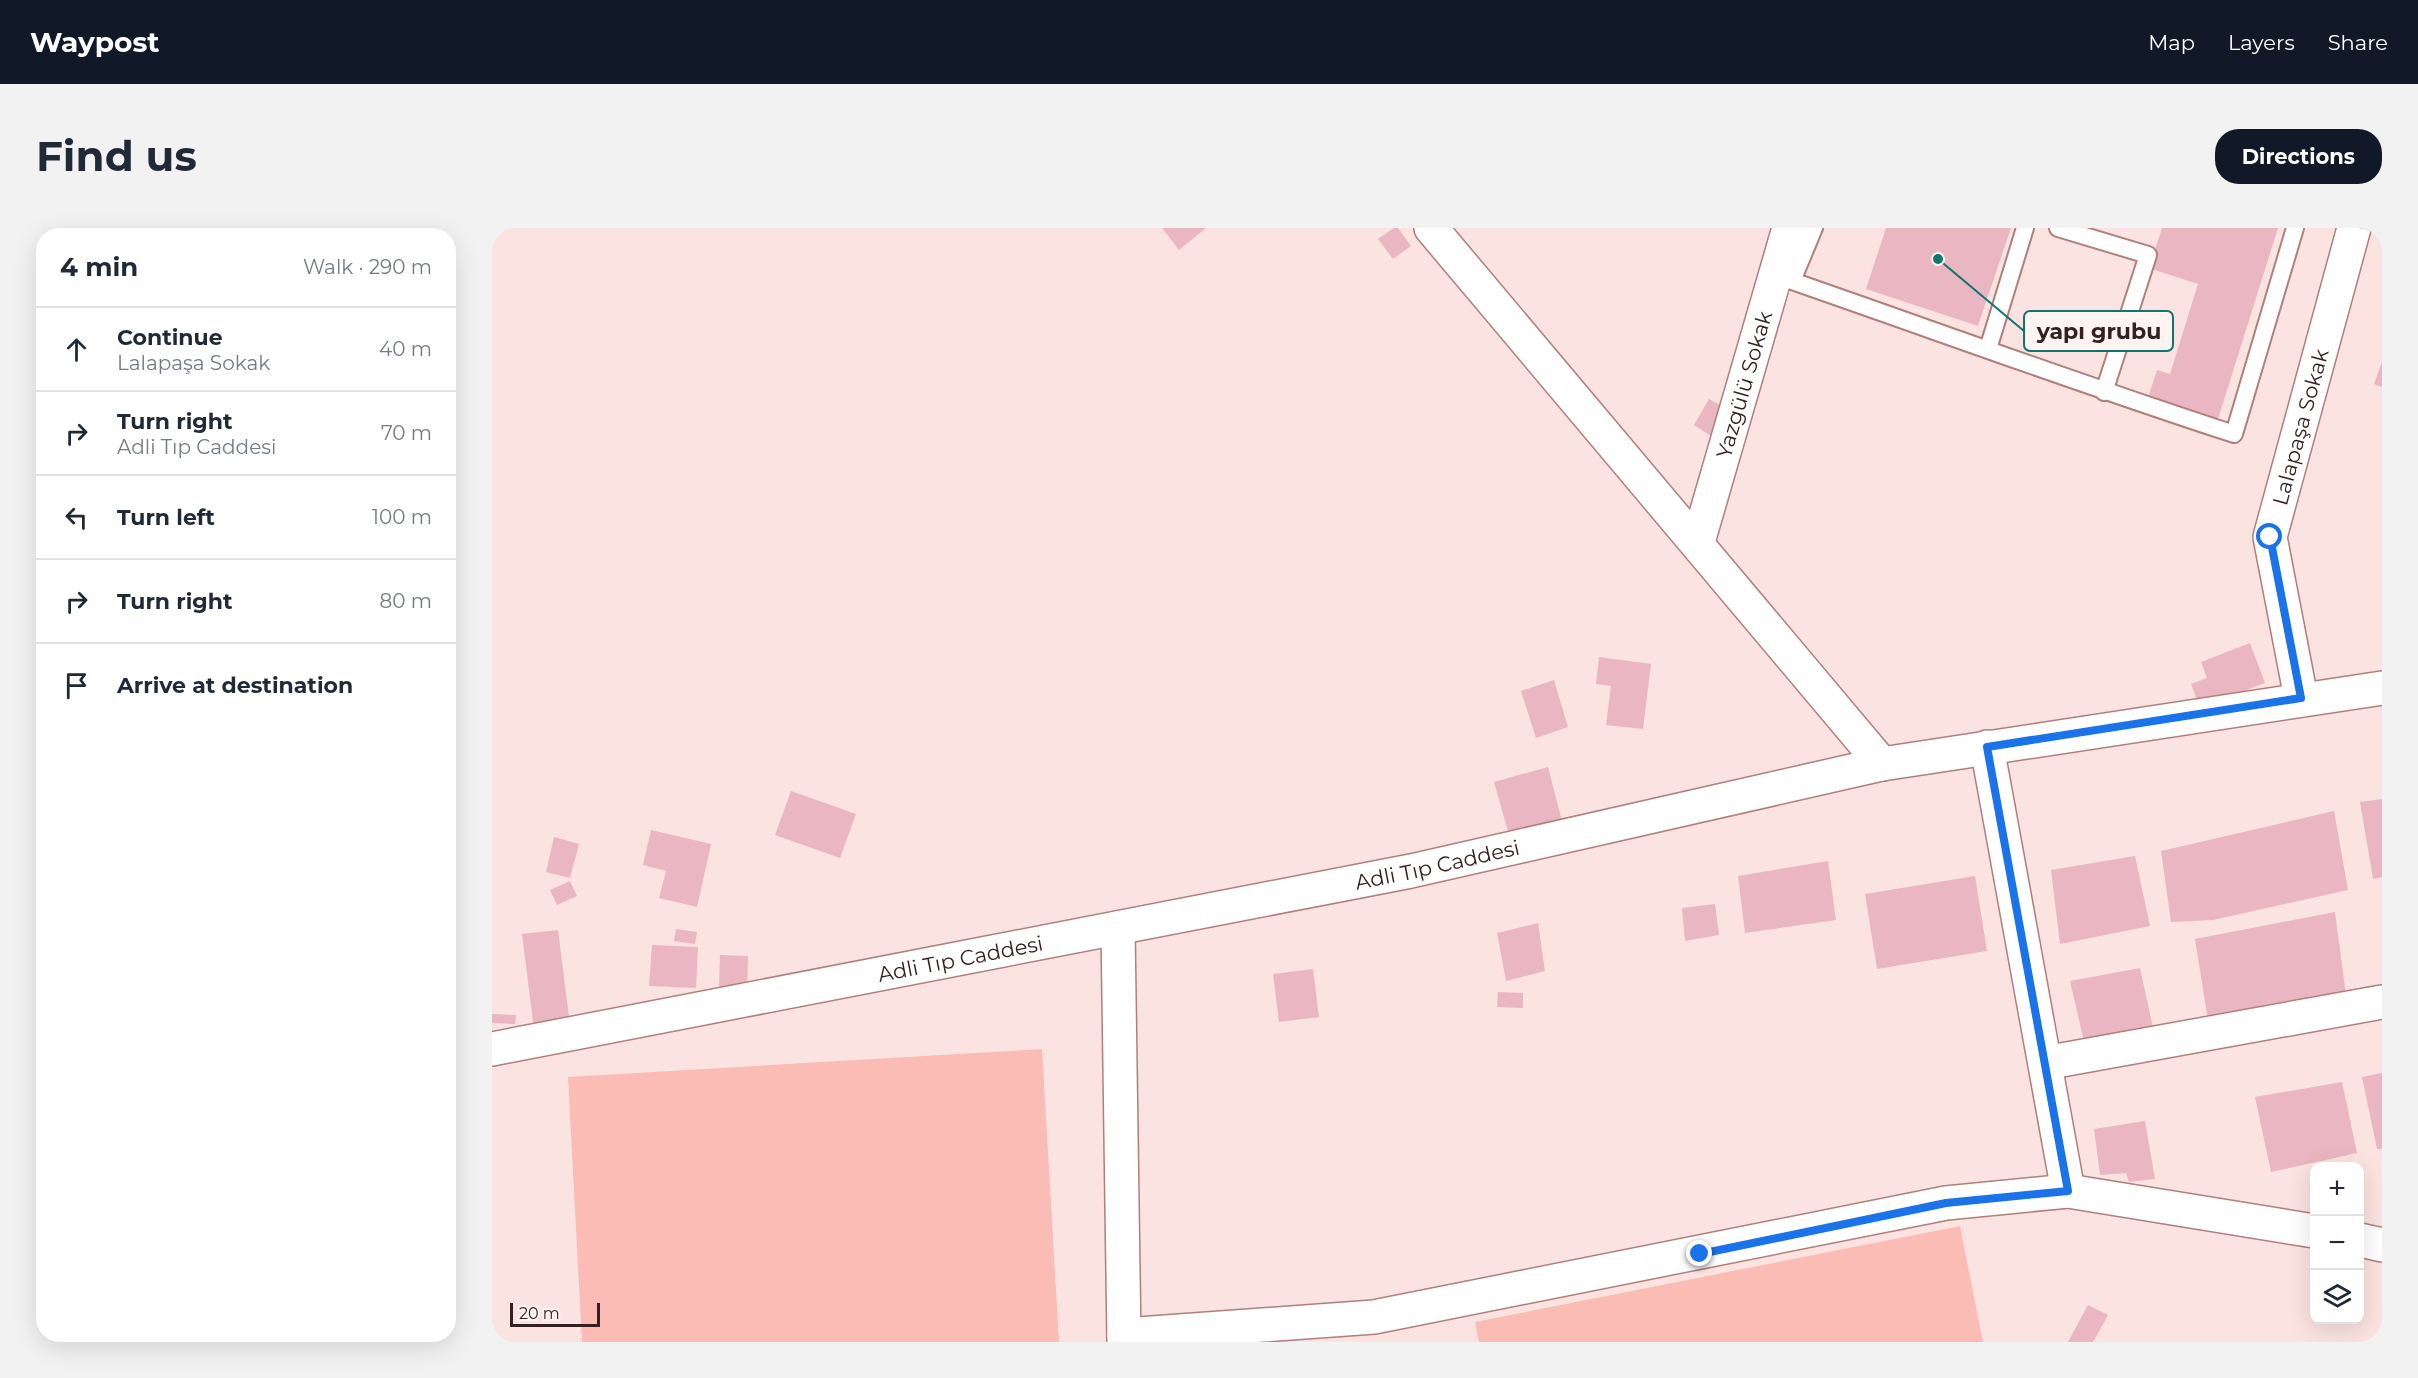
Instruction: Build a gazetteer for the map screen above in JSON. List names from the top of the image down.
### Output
{
  "streets": {
    "street": ["Yazgülü Sokak", "Lalapaşa Sokak", "Adli Tıp Caddesi"]
  },
  "crossings": [
    ["Lalapaşa Sokak", "Adli Tıp Caddesi"]
  ],
  "places": ["yapı grubu"],
  "scale_bar": "20 m",
  "page": {
    "header": "Waypost",
    "nav": ["Map", "Layers", "Share"],
    "buttons": "Directions",
    "title": "Find us",
    "heading": ["4 min", "Walk · 290 m"],
    "list": [
      ["Continue", "Lalapaşa Sokak", "40 m"],
      ["Turn right", "Adli Tıp Caddesi", "70 m"],
      ["Turn left", "100 m"],
      ["Turn right", "80 m"],
      "Arrive at destination"
    ],
    "map_buttons": ["+", "−"],
    "scale": "20 m"
  }
}
